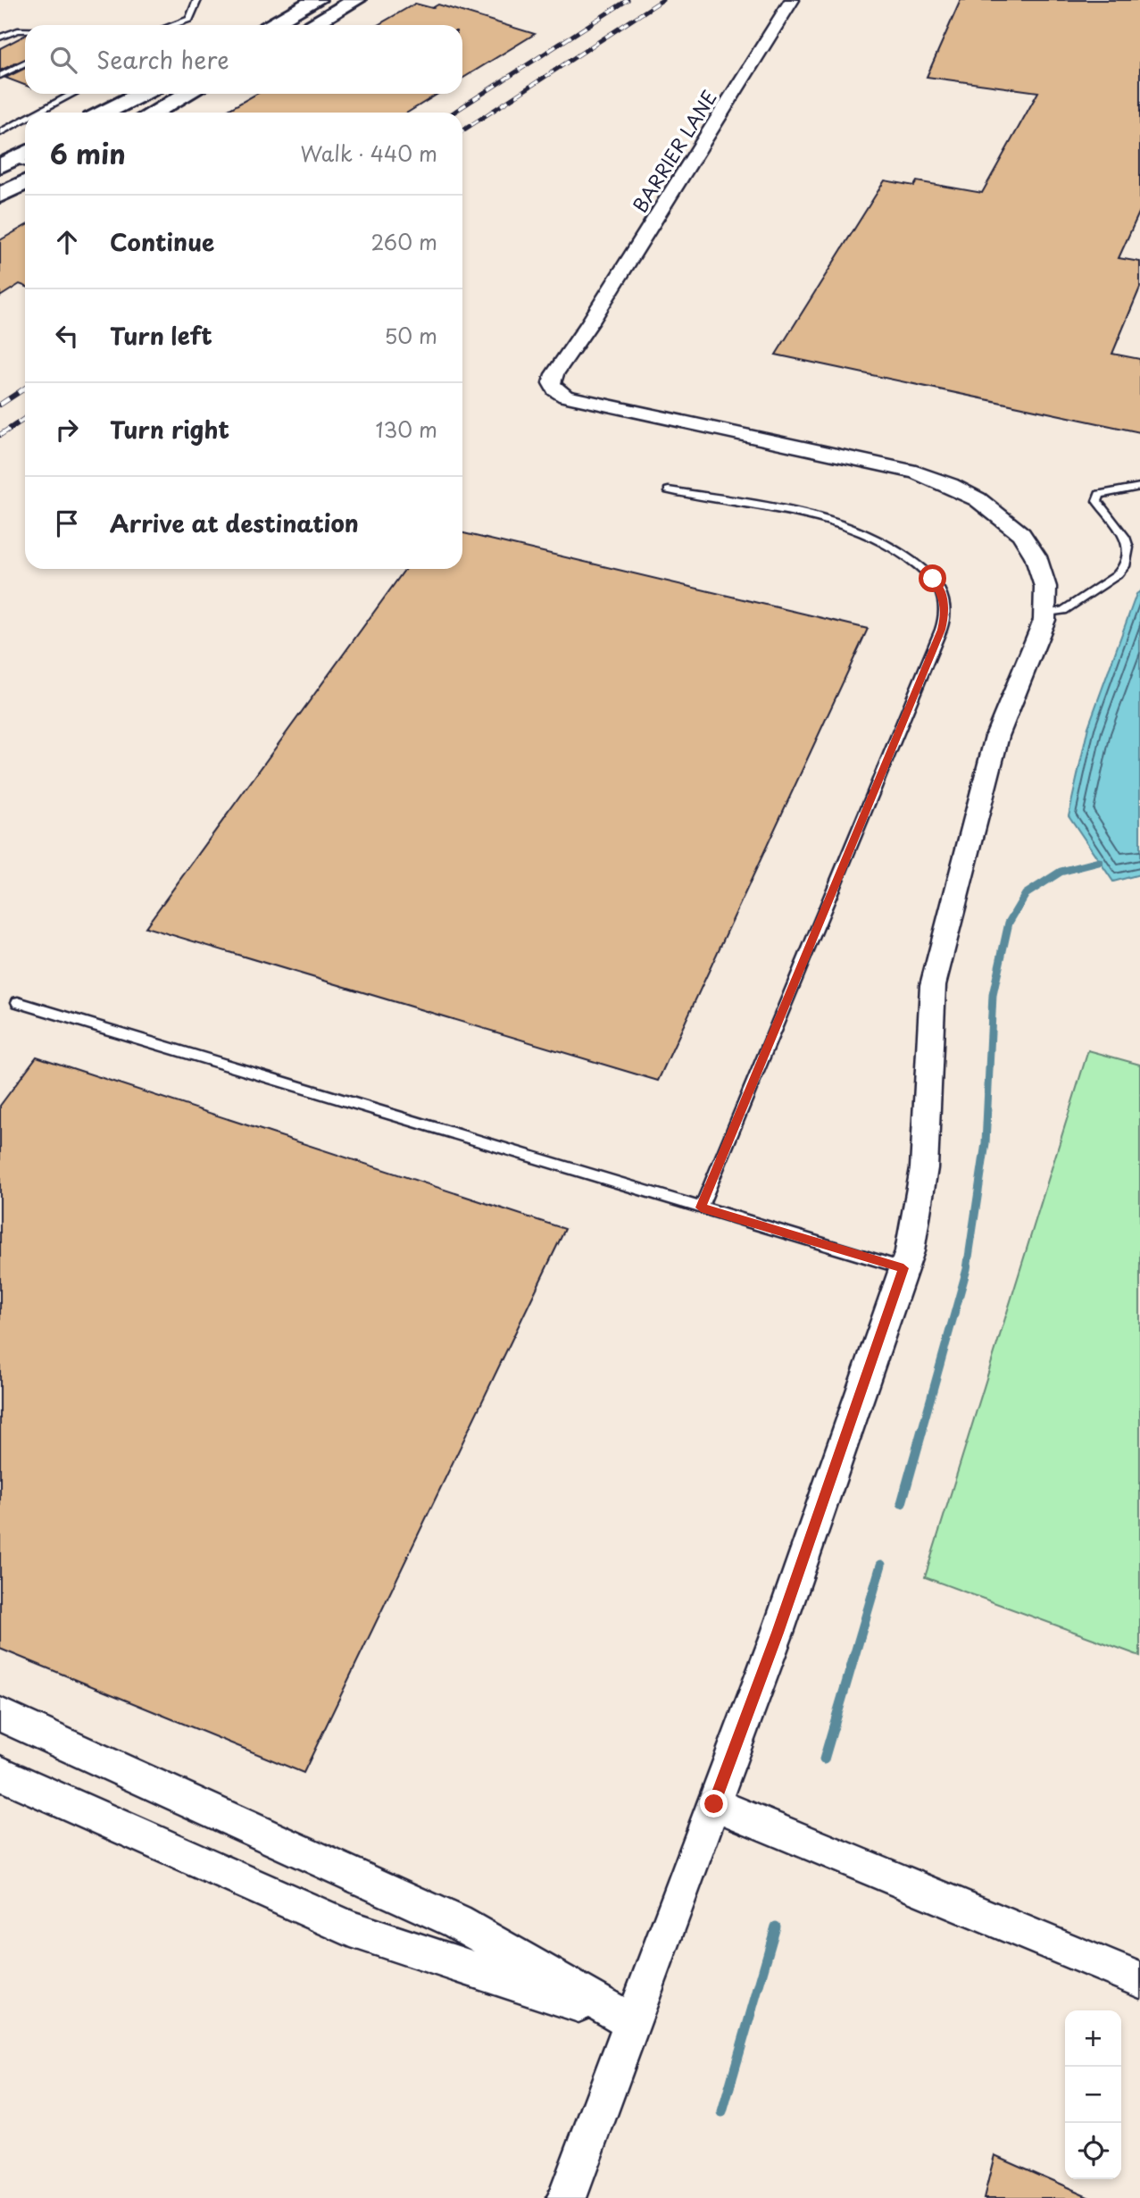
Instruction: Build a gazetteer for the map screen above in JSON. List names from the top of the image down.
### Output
{
  "streets": {
    "street": ["BARRIER LANE"]
  },
  "page": {
    "search": "Search here",
    "heading": ["6 min", "Walk · 440 m"],
    "list": [
      ["Continue", "260 m"],
      ["Turn left", "50 m"],
      ["Turn right", "130 m"],
      "Arrive at destination"
    ],
    "map_buttons": ["+", "−"]
  }
}
